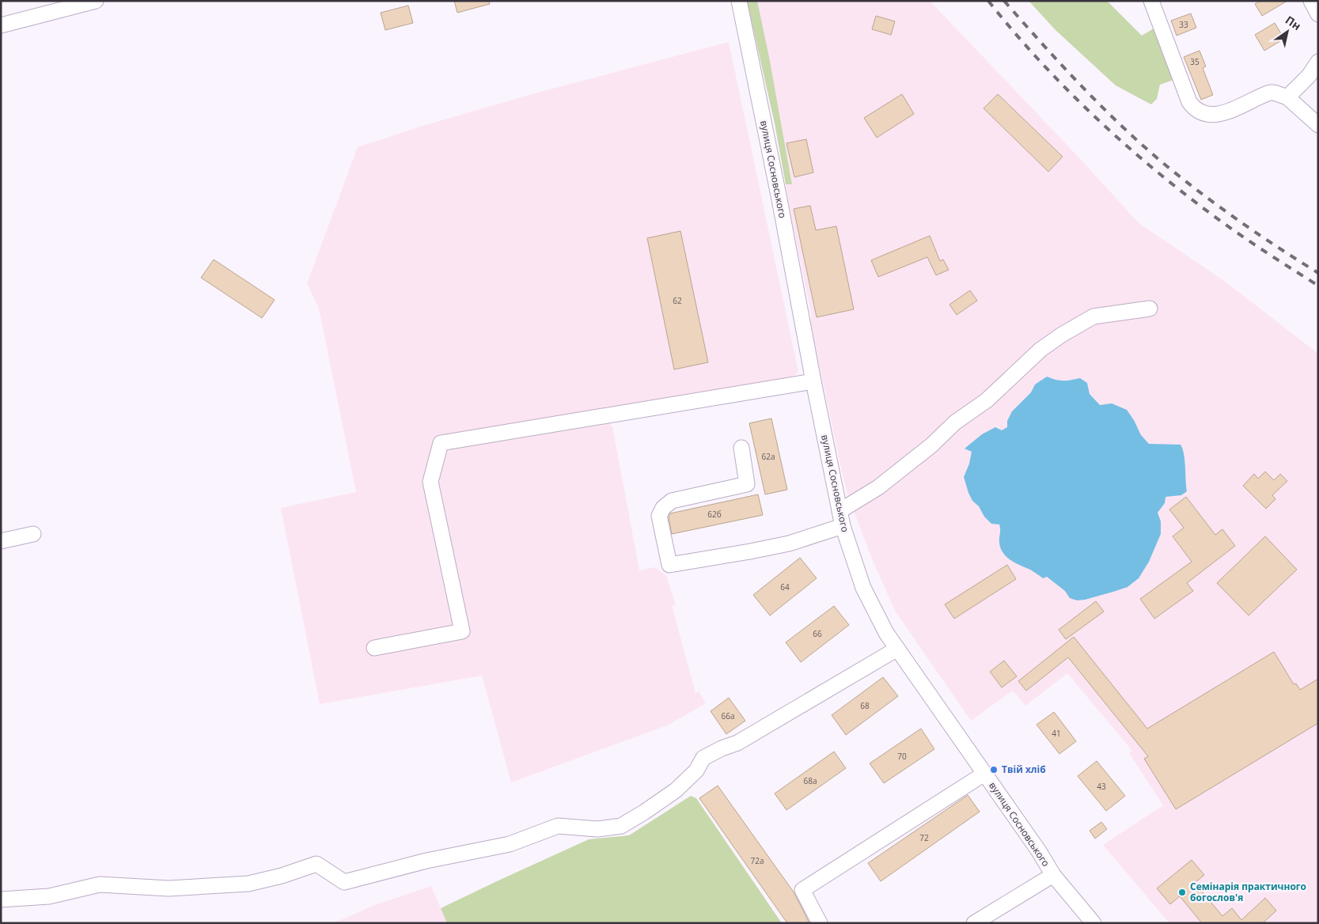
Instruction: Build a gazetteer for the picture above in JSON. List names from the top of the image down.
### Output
{
  "streets": {
    "street": ["вулиця Сосновського"]
  },
  "places": ["Твій хліб", "Семінарія практичного богослов'я"],
  "house_numbers": [
    "33",
    "35",
    "62",
    "62а",
    "62б",
    "64",
    "66",
    "68",
    "66а",
    "41",
    "70",
    "68а",
    "43",
    "72",
    "72а"
  ],
  "north": "top right"
}
